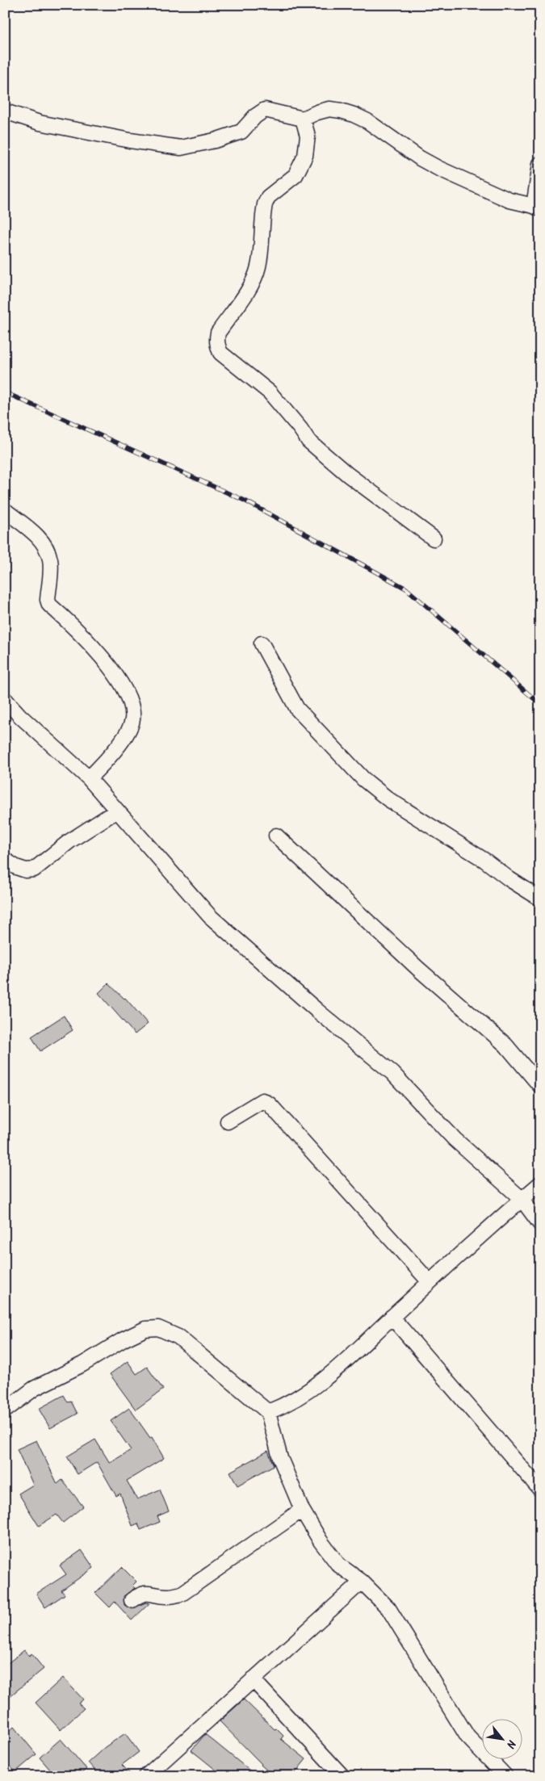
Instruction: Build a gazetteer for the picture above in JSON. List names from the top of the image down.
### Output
{
  "north": "bottom right"
}
